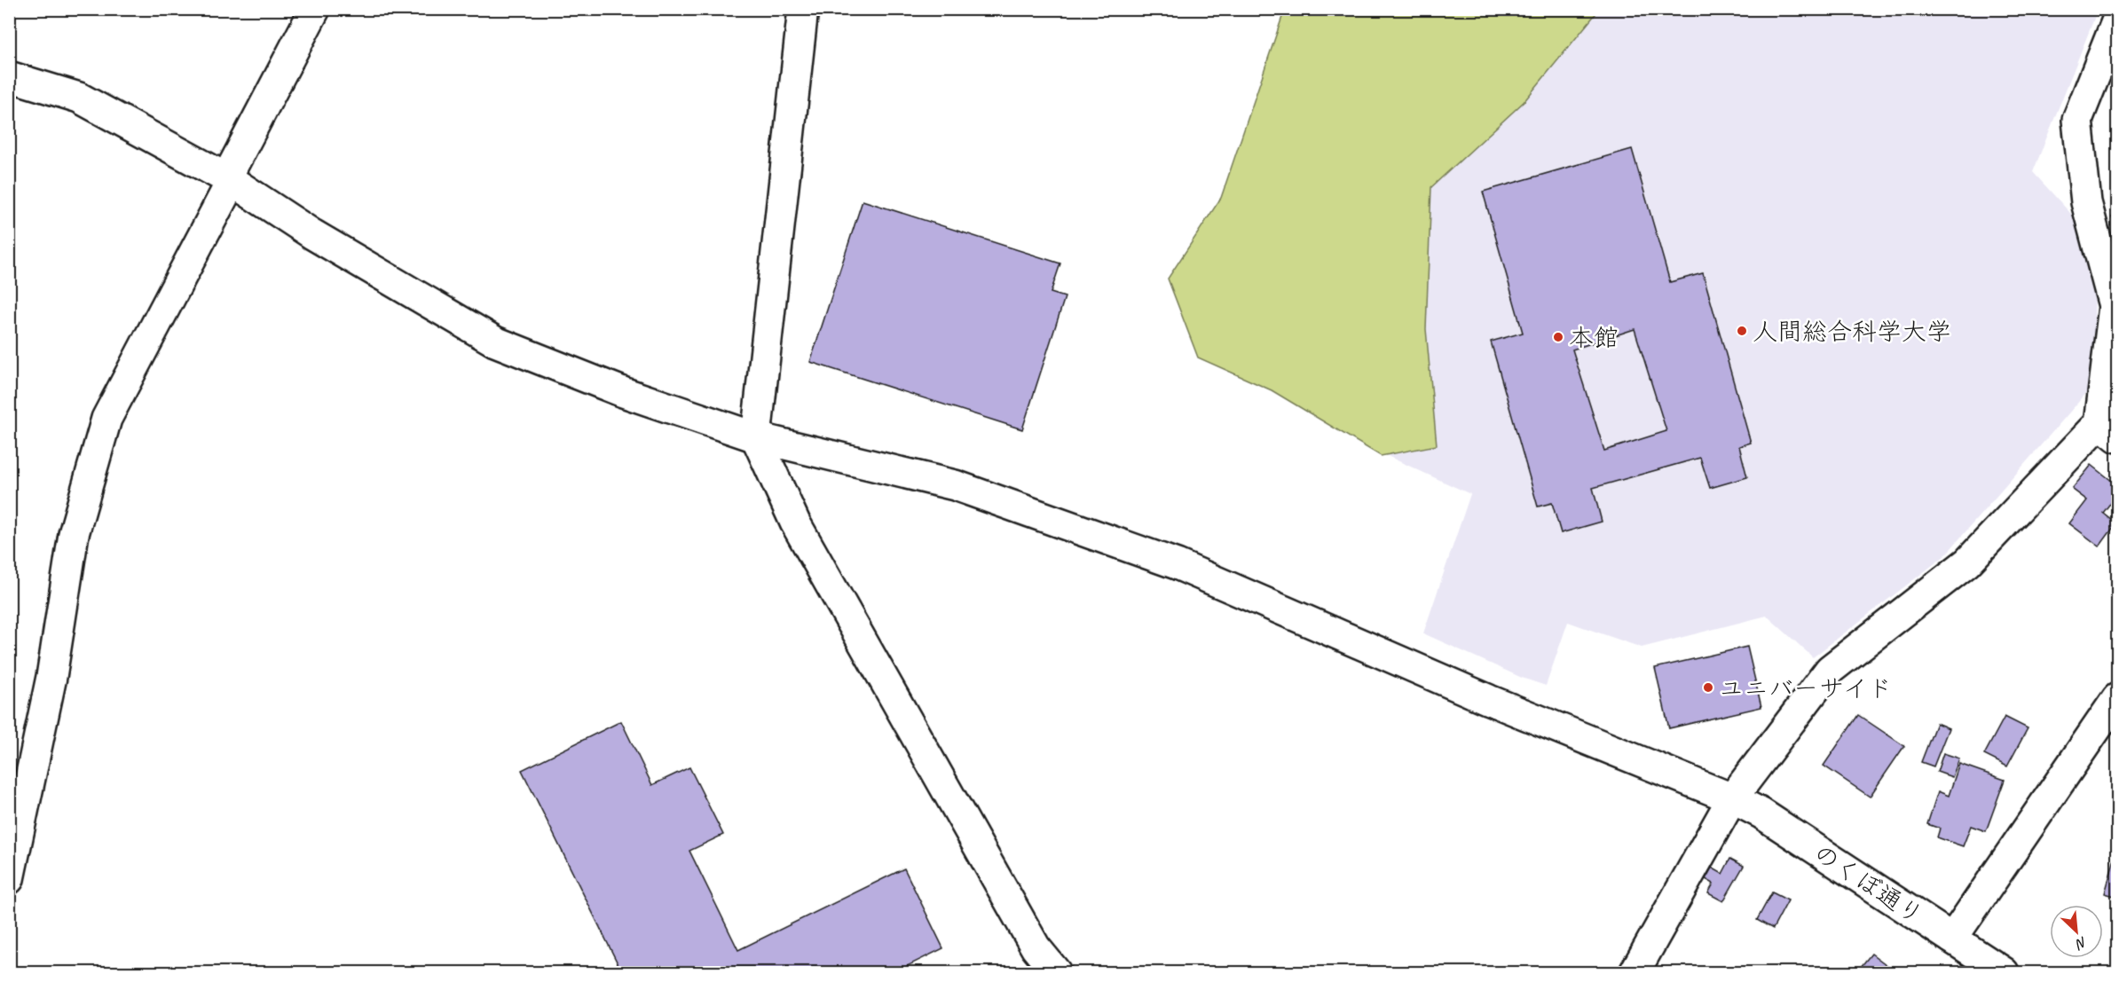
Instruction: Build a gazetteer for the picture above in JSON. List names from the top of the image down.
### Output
{
  "streets": {
    "street": ["のくぼ通り"]
  },
  "places": ["人間総合科学大学", "本館", "ユニバーサイド"],
  "north": "bottom right"
}
